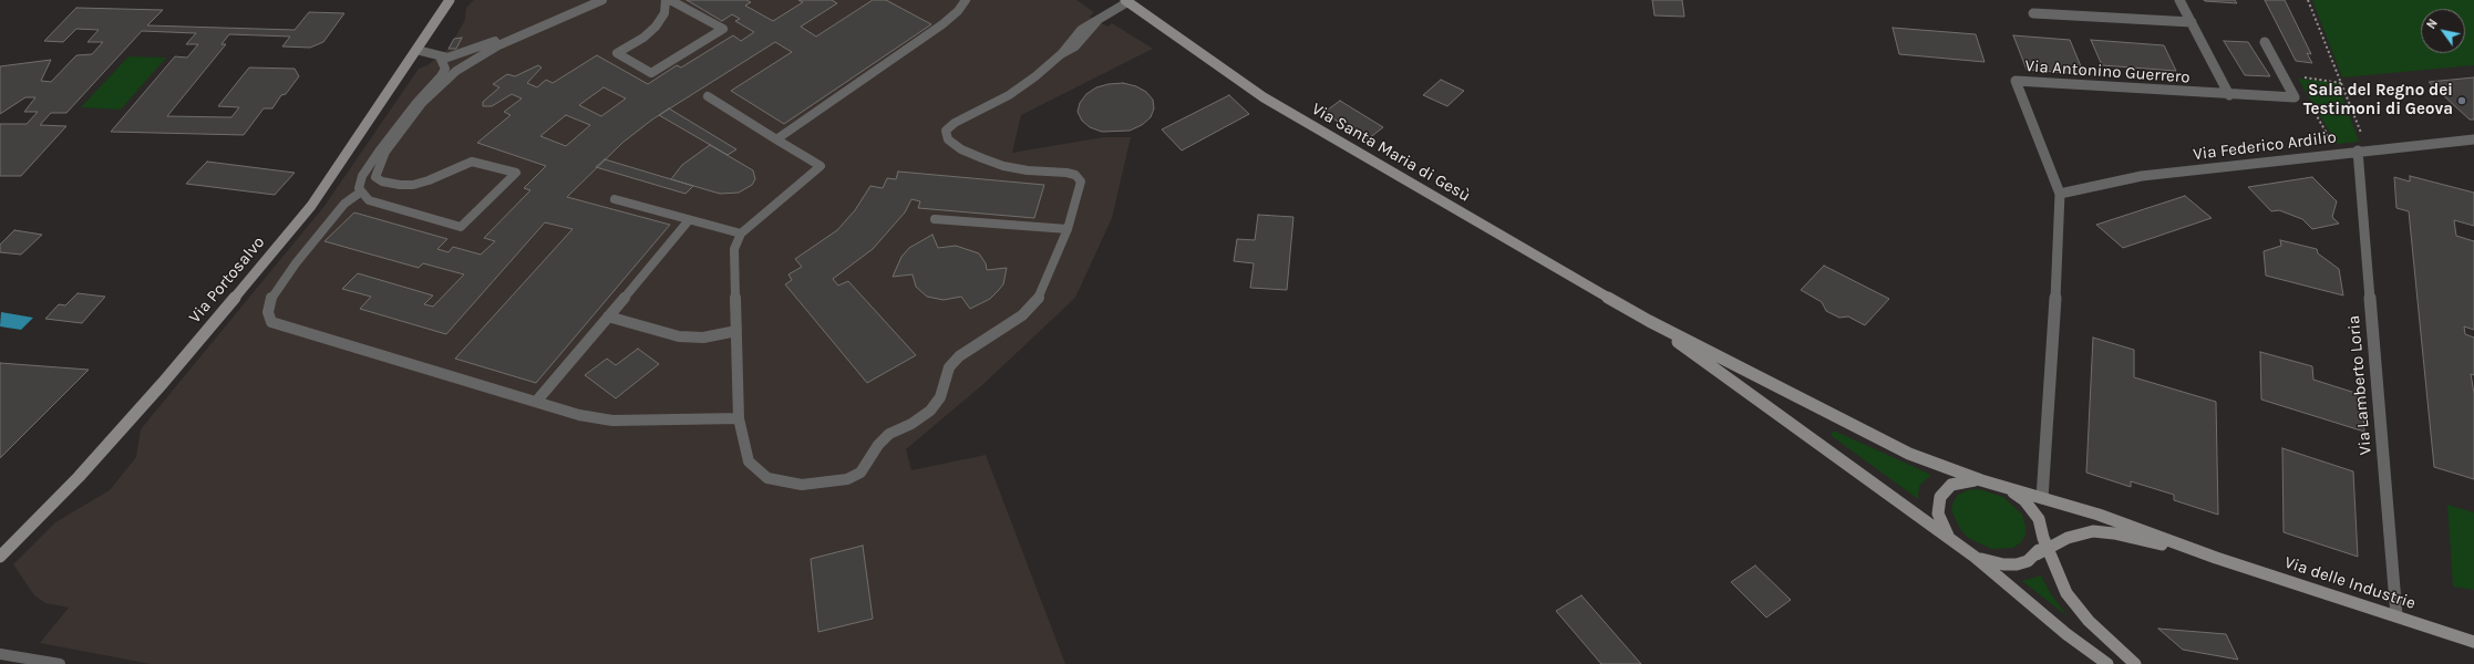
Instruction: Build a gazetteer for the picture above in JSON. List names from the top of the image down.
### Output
{
  "streets": {
    "main road": ["Via Santa Maria di Gesù", "Via Portosalvo", "Via delle Industrie"],
    "street": ["Via Antonino Guerrero", "Via Federico Ardilio", "Via Lamberto Loria"]
  },
  "crossings": [
    ["Via Antonino Guerrero", "Via Federico Ardilio"],
    ["Via Federico Ardilio", "Via Lamberto Loria"],
    ["Via Lamberto Loria", "Via delle Industrie"]
  ],
  "places": ["Sala del Regno dei Testimoni di Geova"],
  "north": "top left"
}
